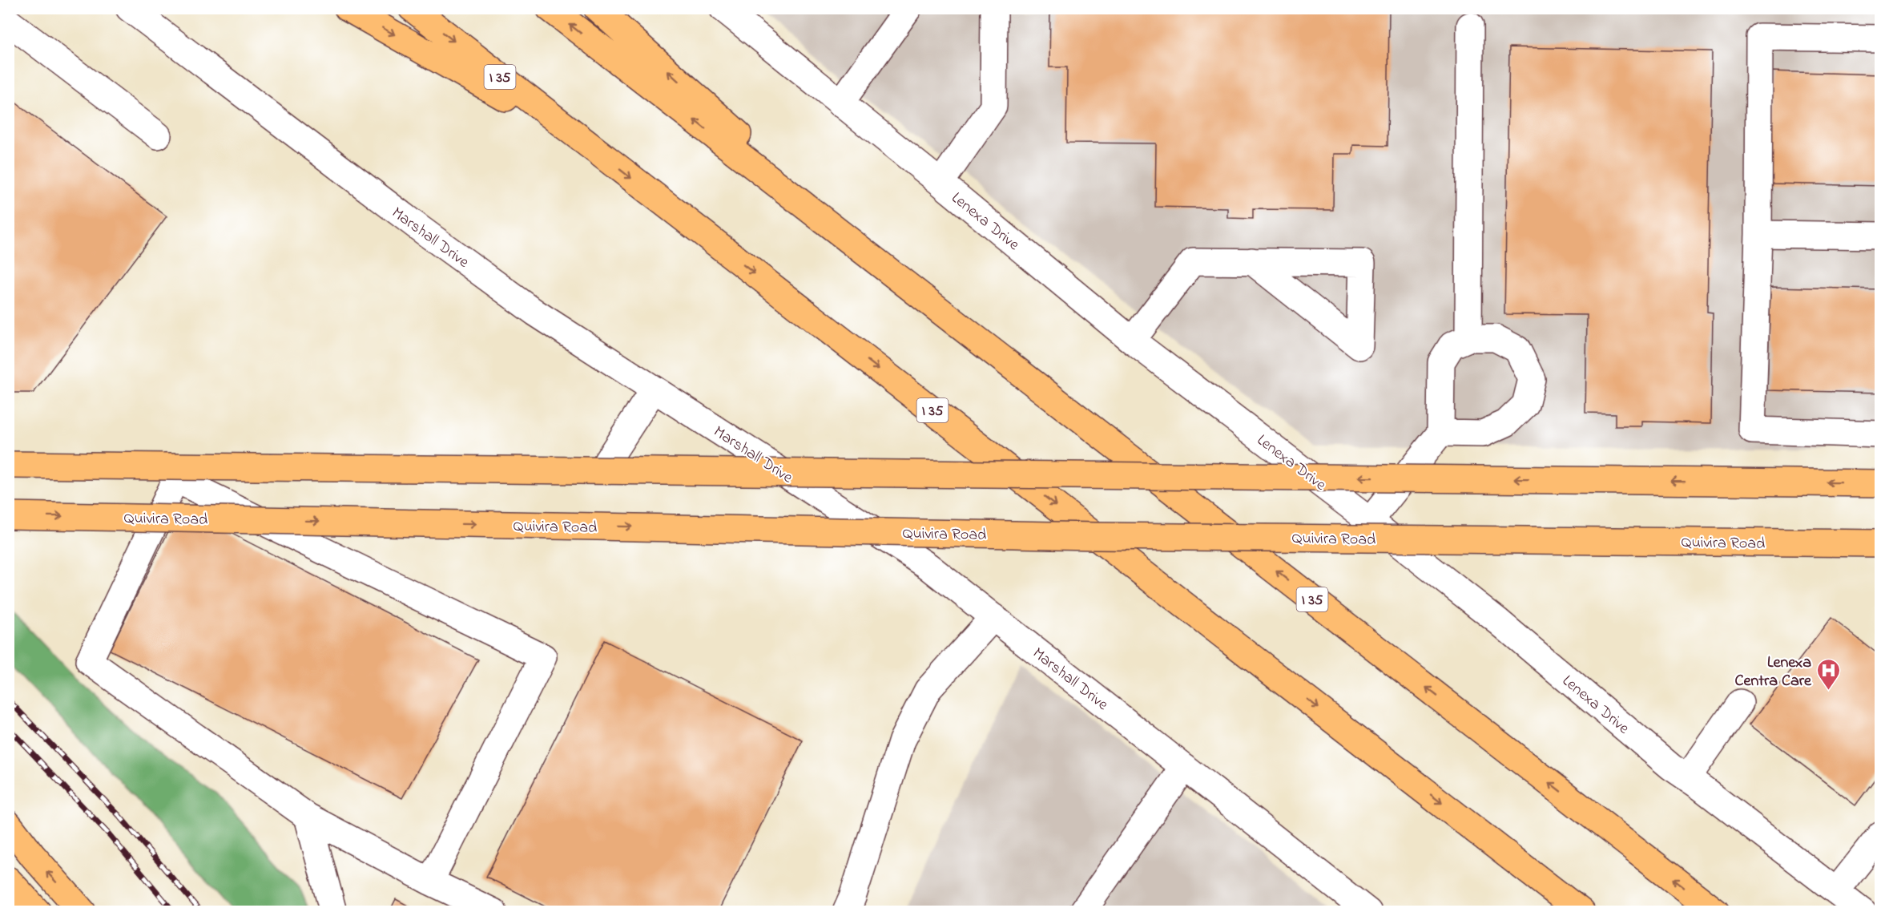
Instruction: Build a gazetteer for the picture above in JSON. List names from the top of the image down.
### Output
{
  "streets": {
    "main road": ["I 35", "Quivira Road"],
    "street": ["Lenexa Drive", "Marshall Drive"]
  },
  "places": {
    "hospital": ["Lenexa Centra Care"]
  }
}
